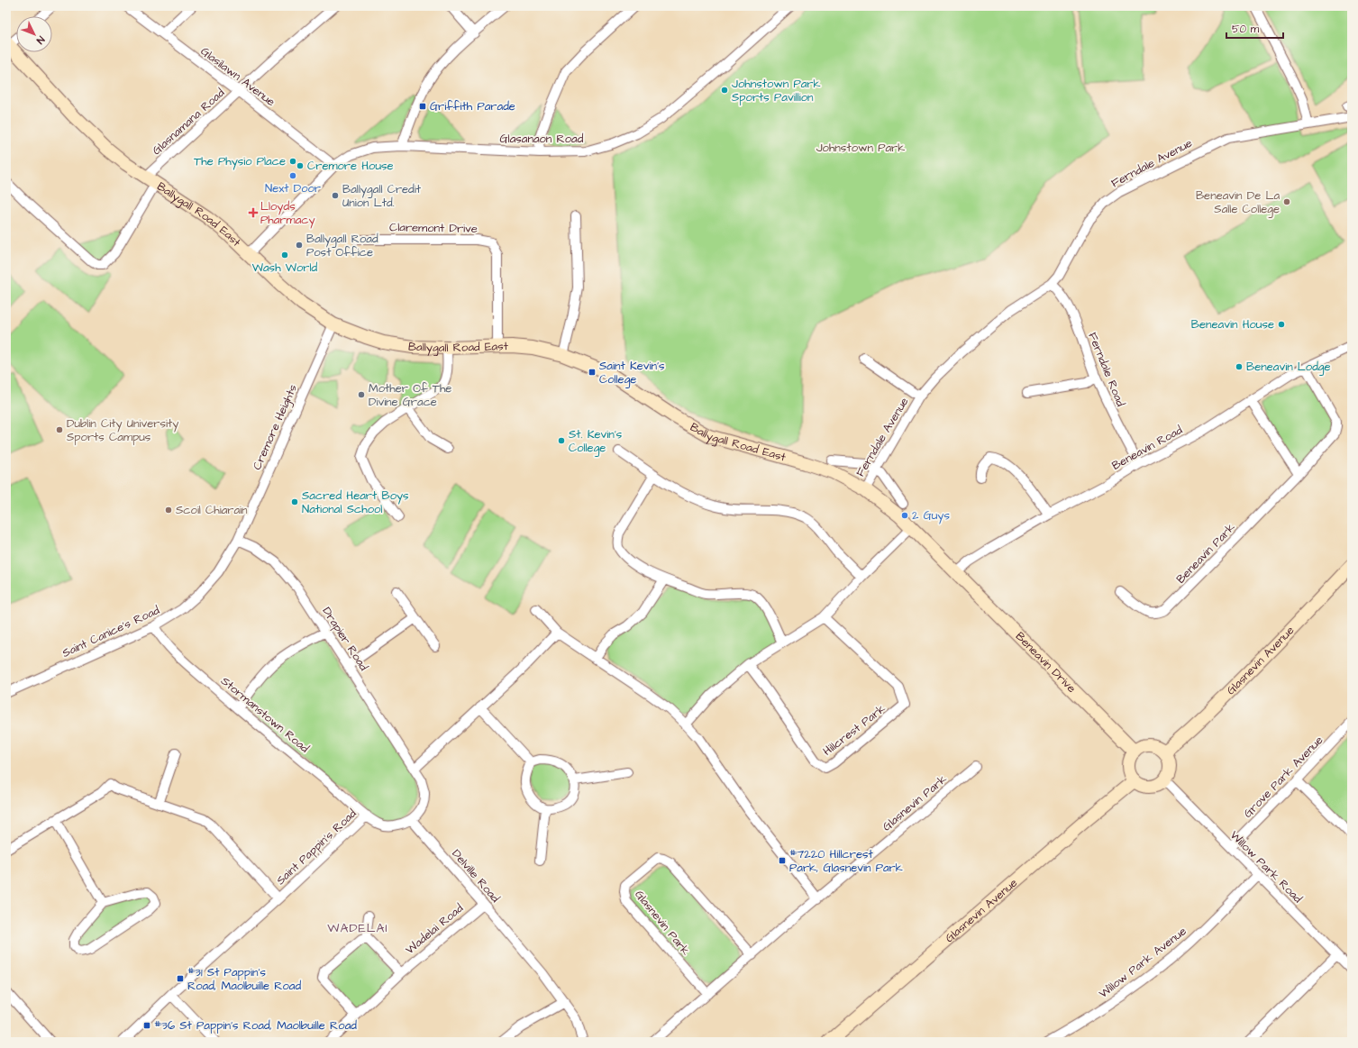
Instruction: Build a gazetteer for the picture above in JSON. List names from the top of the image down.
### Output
{
  "streets": {
    "street": [
      "Glasilawn Avenue",
      "Glasnamana Road",
      "Glasanaon Road",
      "Ferndale Avenue",
      "Ballygall Road East",
      "Claremont Drive",
      "Ferndale Road",
      "Cremore Heights",
      "Beneavin Road",
      "Beneavin Park",
      "Saint Canice's Road",
      "Drapier Road",
      "Glasnevin Avenue",
      "Beneavin Drive",
      "Stormanstown Road",
      "Hillcrest Park",
      "Grove Park Avenue",
      "Glasnevin Park",
      "Saint Pappin's Road",
      "Willow Park Road",
      "Delville Road",
      "Wadelai Road",
      "Willow Park Avenue"
    ]
  },
  "crossings": [
    ["Glasilawn Avenue", "Glasnamana Road"],
    ["Glasilawn Avenue", "Glasanaon Road"],
    ["Glasnamana Road", "Ballygall Road East"],
    ["Glasanaon Road", "Ballygall Road East"],
    ["Ferndale Avenue", "Ballygall Road East"],
    ["Ferndale Avenue", "Ferndale Road"],
    ["Ballygall Road East", "Claremont Drive"],
    ["Ballygall Road East", "Cremore Heights"],
    ["Ballygall Road East", "Beneavin Road"],
    ["Ballygall Road East", "Beneavin Drive"],
    ["Ferndale Road", "Beneavin Road"],
    ["Cremore Heights", "Saint Canice's Road"],
    ["Cremore Heights", "Drapier Road"],
    ["Beneavin Road", "Beneavin Park"],
    ["Beneavin Road", "Beneavin Drive"],
    ["Saint Canice's Road", "Drapier Road"],
    ["Saint Canice's Road", "Stormanstown Road"],
    ["Glasnevin Avenue", "Beneavin Drive"],
    ["Glasnevin Avenue", "Willow Park Road"],
    ["Beneavin Drive", "Willow Park Road"],
    ["Stormanstown Road", "Saint Pappin's Road"],
    ["Grove Park Avenue", "Willow Park Road"],
    ["Saint Pappin's Road", "Delville Road"],
    ["Willow Park Road", "Willow Park Avenue"],
    ["Delville Road", "Wadelai Road"]
  ],
  "districts": ["WADELAI"],
  "parks": ["Johnstown Park"],
  "places": {
    "other": [
      "Johnstown Park Sports Pavillion",
      "The Physio Place",
      "Cremore House",
      "Next Door",
      "Ballygall Credit Union Ltd.",
      "Beneavin De La Salle College",
      "Ballygall Road Post Office",
      "Wash World",
      "Beneavin House",
      "Beneavin Lodge",
      "Mother Of The Divine Grace",
      "Dublin City University Sports Campus",
      "St. Kevin's College",
      "Sacred Heart Boys National School",
      "Scoil Chiarain",
      "2 Guys"
    ],
    "transit": [
      "Griffith Parade",
      "Saint Kevin's College",
      "#7220 Hillcrest Park, Glasnevin Park",
      "#31 St Pappin's Road, Maolbuille Road",
      "#36 St Pappin's Road, Maolbuille Road"
    ],
    "health": ["Lloyds Pharmacy"]
  },
  "scale_bar": "50 m",
  "north": "bottom right"
}
